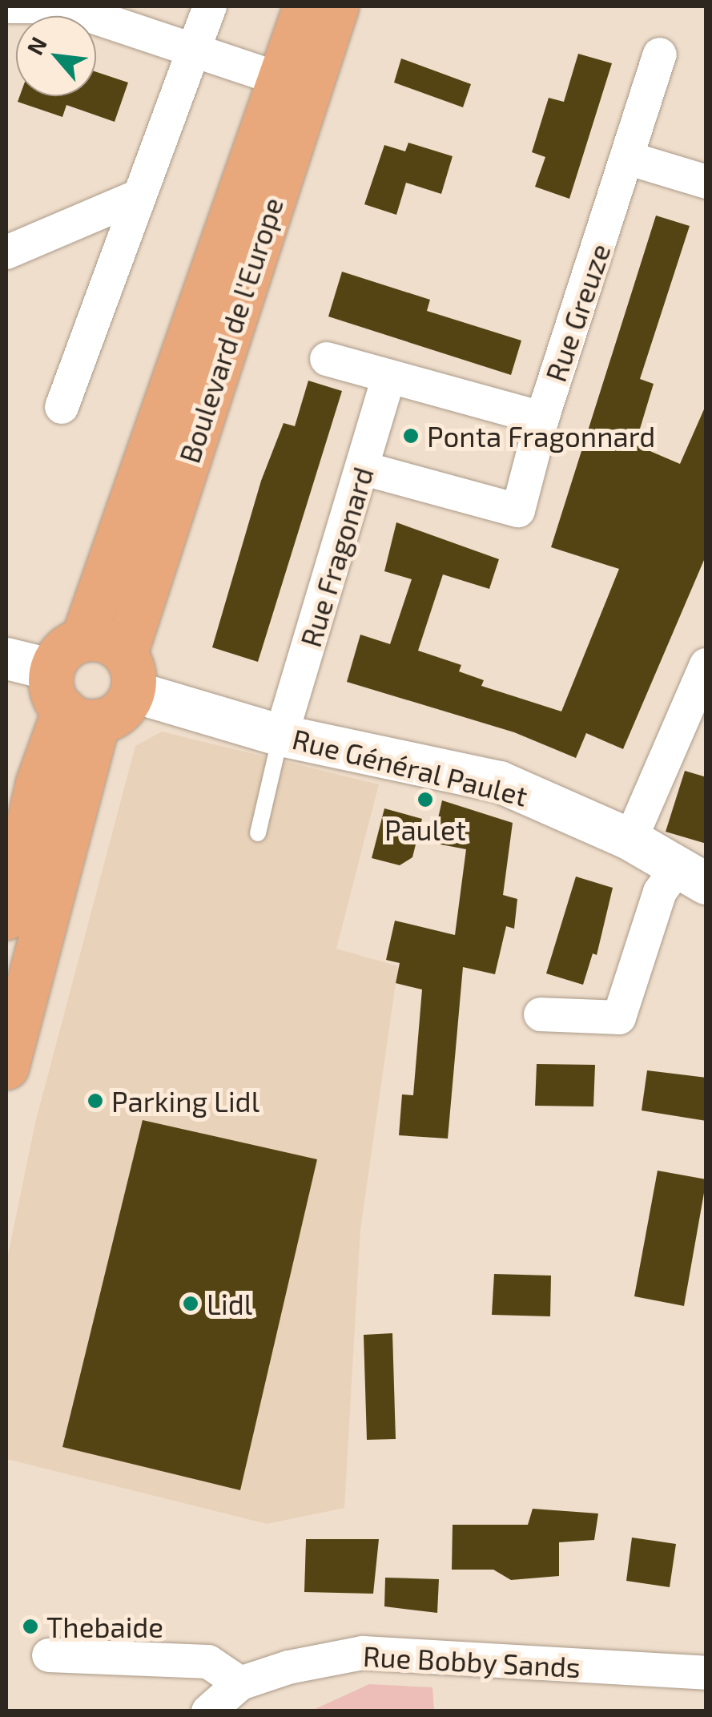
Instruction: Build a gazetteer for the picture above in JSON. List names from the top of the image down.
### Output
{
  "streets": {
    "main road": ["Boulevard de l'Europe"],
    "street": [
      "Rue Greuze",
      "Rue Fragonard",
      "Rue Général Paulet",
      "Rue Bobby Sands"
    ]
  },
  "crossings": [
    ["Rue Greuze", "Rue Fragonard"],
    ["Boulevard de l'Europe", "Rue Général Paulet"],
    ["Rue Fragonard", "Rue Général Paulet"]
  ],
  "places": [
    "Ponta Fragonnard",
    "Paulet",
    "Parking Lidl",
    "Lidl",
    "Thebaide"
  ],
  "north": "top left"
}
